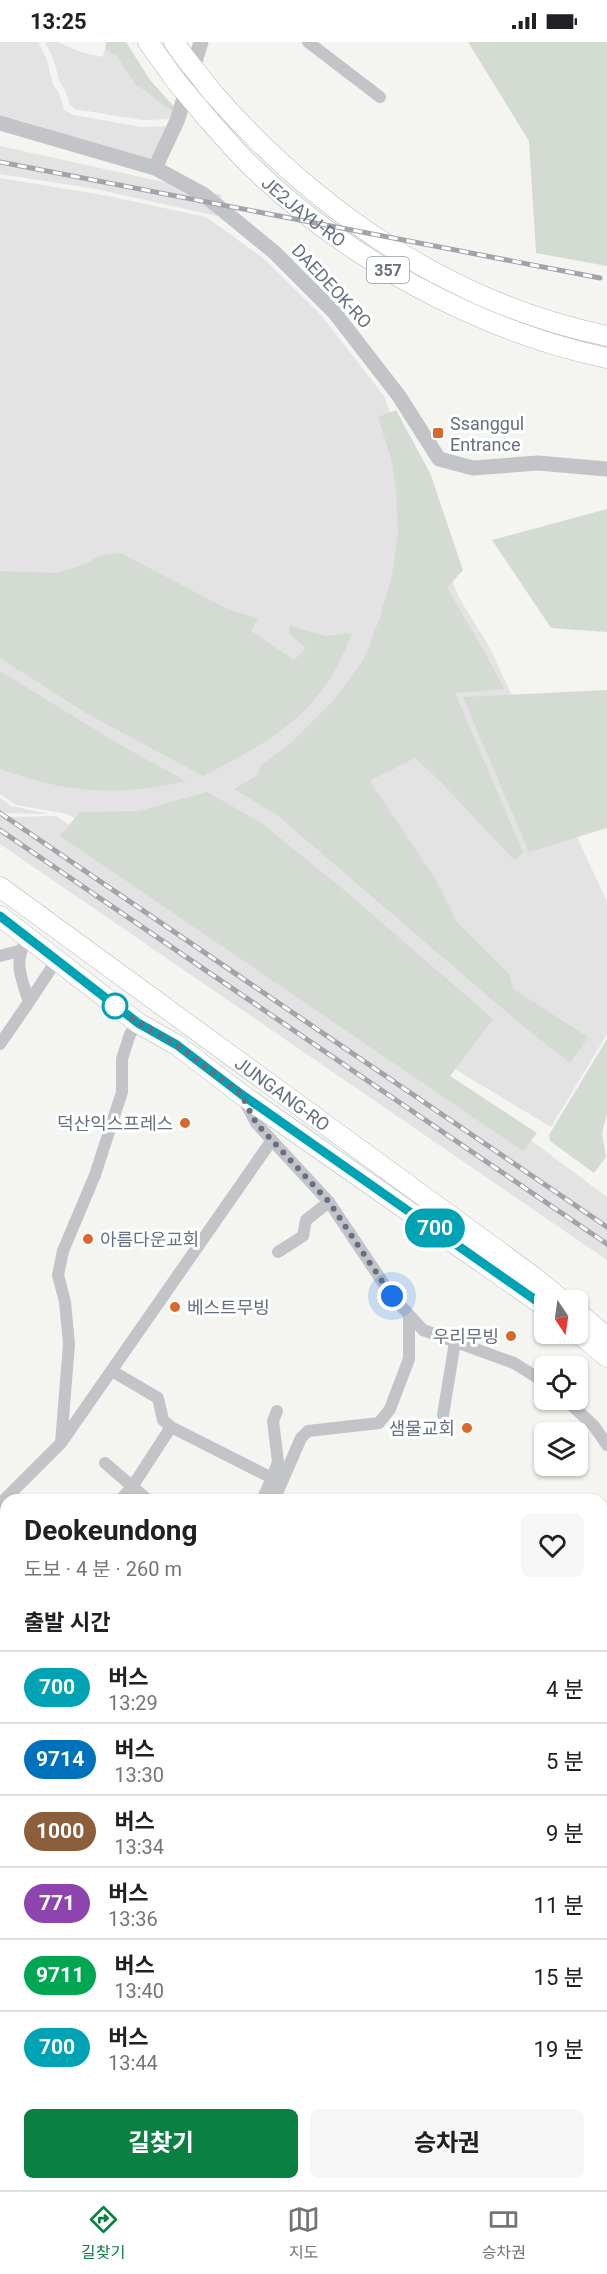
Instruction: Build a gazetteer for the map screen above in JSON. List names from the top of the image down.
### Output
{
  "streets": {
    "main road": ["JE2JAYU-RO", "357", "JUNGANG-RO"],
    "street": ["DAEDEOK-RO"]
  },
  "places": {
    "transit": ["Ssanggul Entrance"],
    "other": [
      "덕산익스프레스",
      "아름다운교회",
      "베스트무빙",
      "우리무빙",
      "샘물교회"
    ]
  },
  "lines": ["bus line 700"],
  "north": "bottom",
  "page": {
    "status": "13:25",
    "on_map": "700",
    "heading": [
      ["Deokeundong", "도보 · 4 분 · 260 m"],
      "출발 시간"
    ],
    "list": [
      {
        "mark": "700",
        "name": "버스",
        "note": "13:29",
        "value": "4 분"
      },
      {
        "mark": "9714",
        "name": "버스",
        "note": "13:30",
        "value": "5 분"
      },
      {
        "mark": "1000",
        "name": "버스",
        "note": "13:34",
        "value": "9 분"
      },
      {
        "mark": "771",
        "name": "버스",
        "note": "13:36",
        "value": "11 분"
      },
      {
        "mark": "9711",
        "name": "버스",
        "note": "13:40",
        "value": "15 분"
      },
      {
        "mark": "700",
        "name": "버스",
        "note": "13:44",
        "value": "19 분"
      }
    ],
    "buttons": ["길찾기", "승차권"],
    "tabs": ["길찾기", "지도", "승차권"]
  }
}
